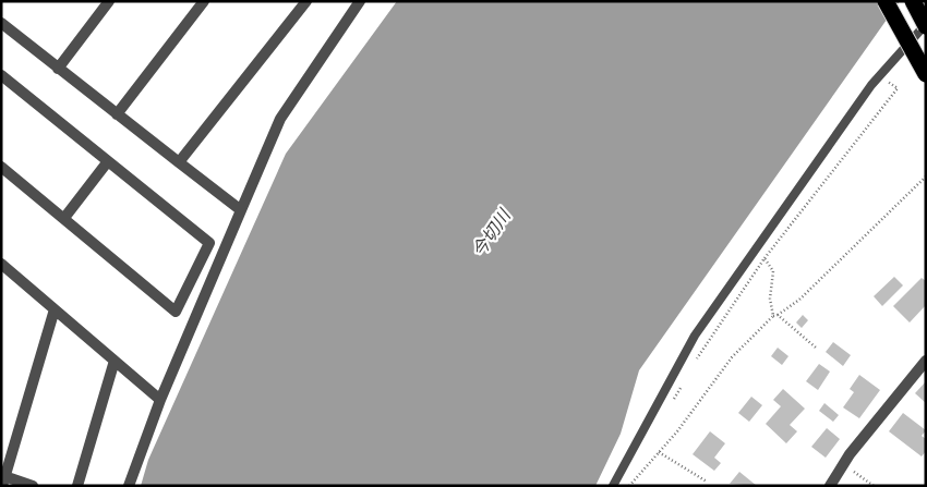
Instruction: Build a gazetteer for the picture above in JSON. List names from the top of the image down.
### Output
{
  "water": ["今切川"]
}
